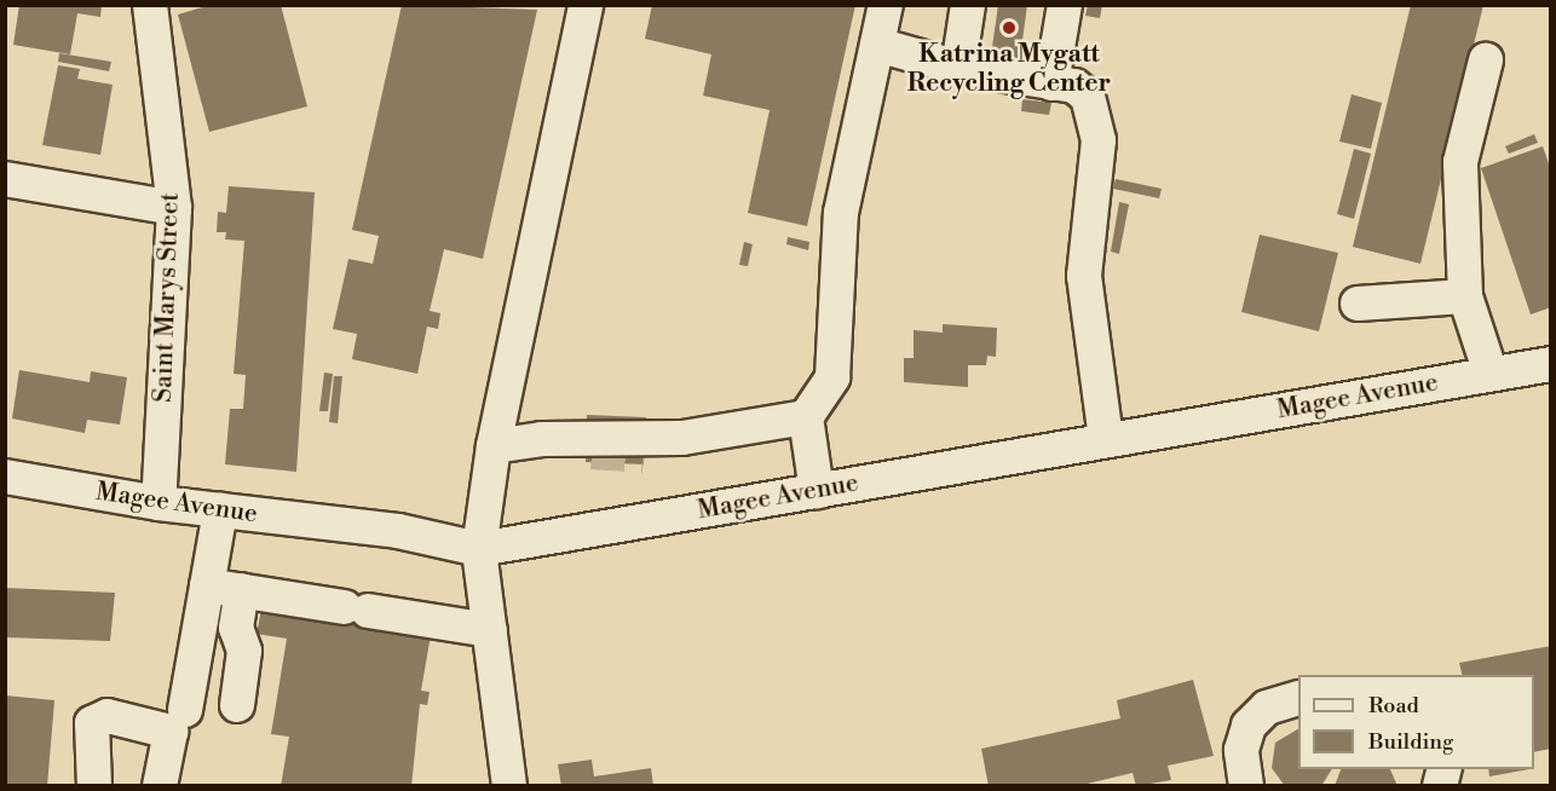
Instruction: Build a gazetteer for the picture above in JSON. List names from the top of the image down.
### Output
{
  "streets": {
    "street": ["Saint Marys Street", "Magee Avenue"]
  },
  "crossings": [
    ["Saint Marys Street", "Magee Avenue"]
  ],
  "places": ["Katrina Mygatt Recycling Center"],
  "legend": ["Road", "Building"]
}
